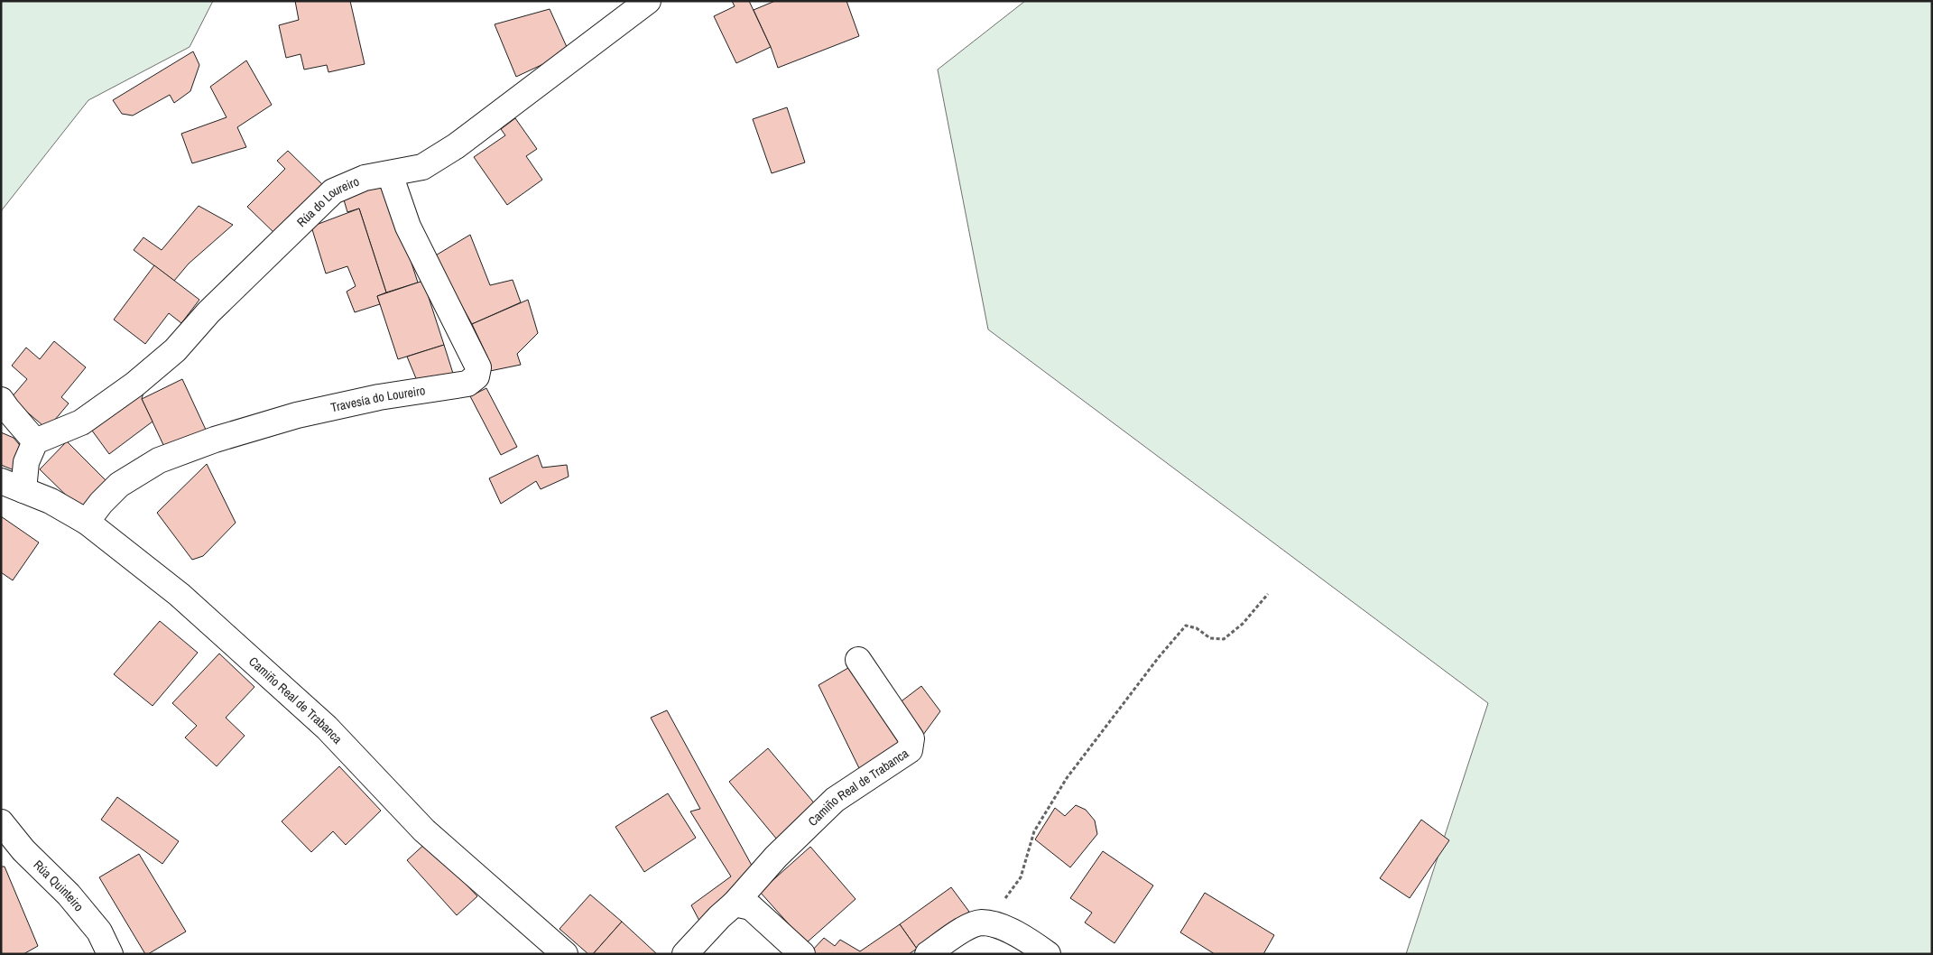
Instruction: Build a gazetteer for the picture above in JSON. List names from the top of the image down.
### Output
{
  "streets": {
    "street": [
      "Rúa do Loureiro",
      "Travesía do Loureiro",
      "Camiño Real de Trabanca",
      "Rúa Quinteiro"
    ]
  },
  "crossings": [
    ["Rúa do Loureiro", "Travesía do Loureiro"],
    ["Travesía do Loureiro", "Camiño Real de Trabanca"]
  ]
}
